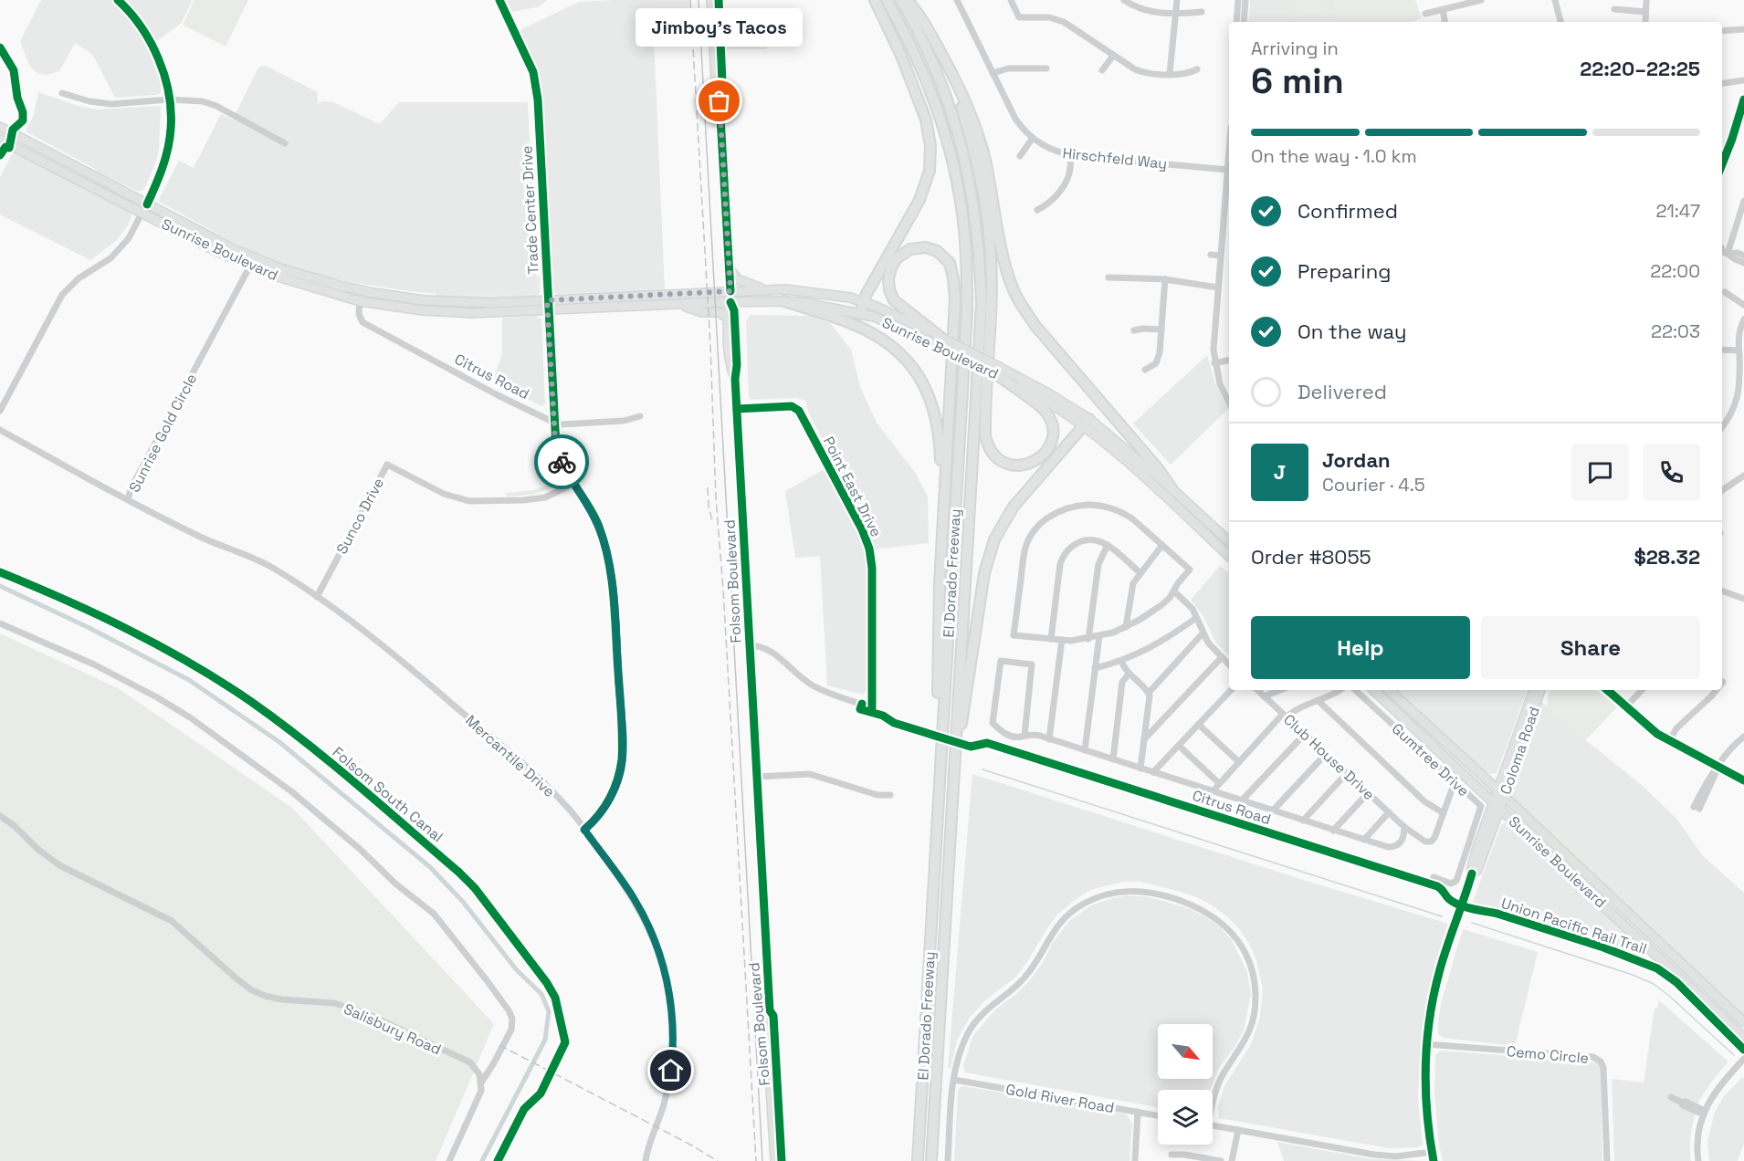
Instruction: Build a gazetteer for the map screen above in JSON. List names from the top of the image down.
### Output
{
  "streets": {
    "highway": ["El Dorado Freeway"],
    "main road": ["Sunrise Boulevard", "Folsom Boulevard", "Coloma Road"],
    "street": [
      "Hirschfeld Way",
      "Trade Center Drive",
      "Citrus Road",
      "Sunrise Gold Circle",
      "Point East Drive",
      "Sunco Drive",
      "Mercantile Drive",
      "Club House Drive",
      "Gumtree Drive",
      "Salisbury Road",
      "Cemo Circle",
      "Gold River Road"
    ],
    "cycle path": ["Folsom South Canal", "Union Pacific Rail Trail"]
  },
  "crossings": [
    ["Trade Center Drive", "Sunrise Boulevard"],
    ["Trade Center Drive", "Citrus Road"],
    ["Trade Center Drive", "Sunco Drive"],
    ["Trade Center Drive", "Mercantile Drive"],
    ["Sunrise Boulevard", "Citrus Road"],
    ["Sunrise Boulevard", "Sunrise Gold Circle"],
    ["Sunrise Boulevard", "Folsom Boulevard"],
    ["Sunrise Boulevard", "Coloma Road"],
    ["Sunrise Gold Circle", "Mercantile Drive"],
    ["Point East Drive", "Folsom Boulevard"],
    ["Sunco Drive", "Mercantile Drive"],
    ["Coloma Road", "Cemo Circle"]
  ],
  "places": ["Jimboy's Tacos"],
  "north": "bottom right",
  "page": {
    "bubble": "Jimboy's Tacos",
    "heading": ["6 min", "Arriving in", "22:20–22:25"],
    "panel": [
      "Jordan",
      "Courier · 4.5",
      "Order #8055",
      "$28.32"
    ],
    "bar": "On the way · 1.0 km",
    "list": [
      ["Confirmed", "21:47"],
      ["Preparing", "22:00"],
      ["On the way", "22:03"],
      "Delivered"
    ],
    "round": "J",
    "buttons": ["Help", "Share"]
  }
}
